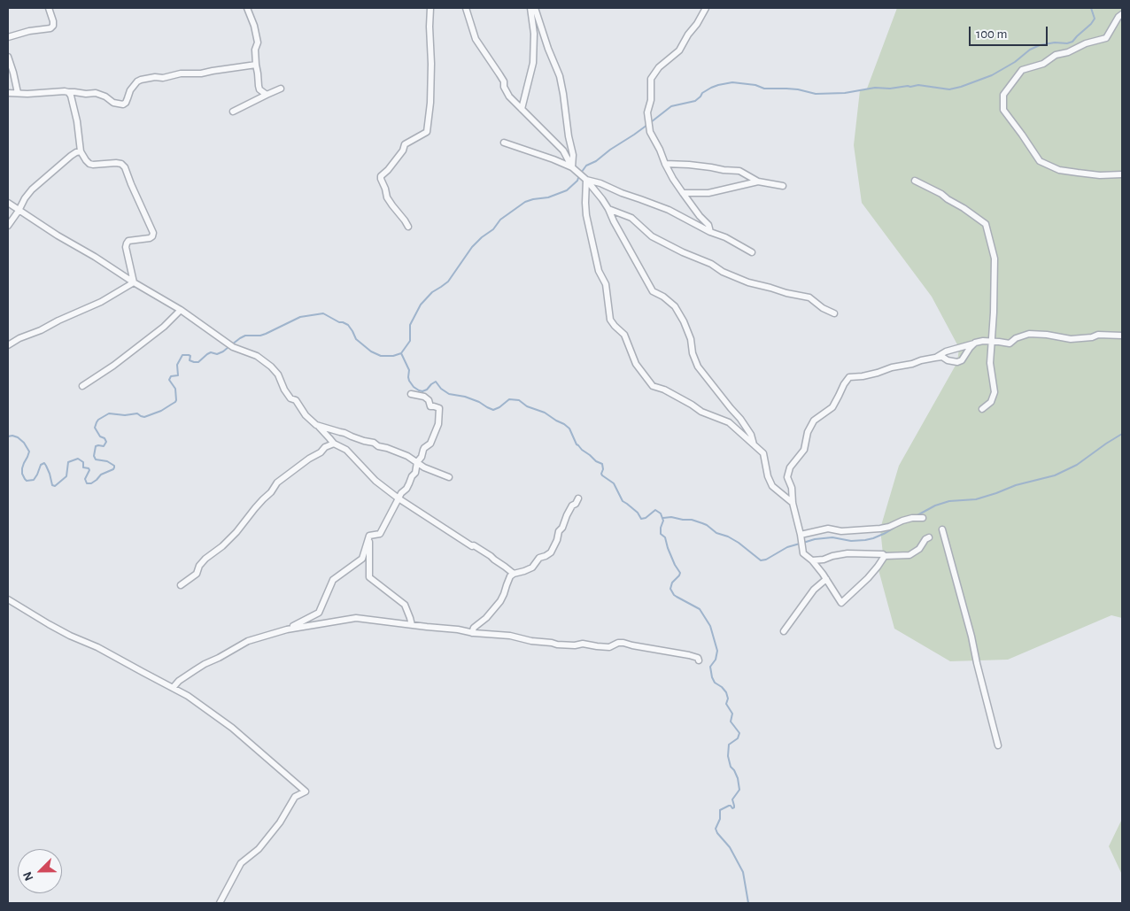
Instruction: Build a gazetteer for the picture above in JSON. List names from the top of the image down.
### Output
{
  "scale_bar": "100 m",
  "north": "bottom left"
}
